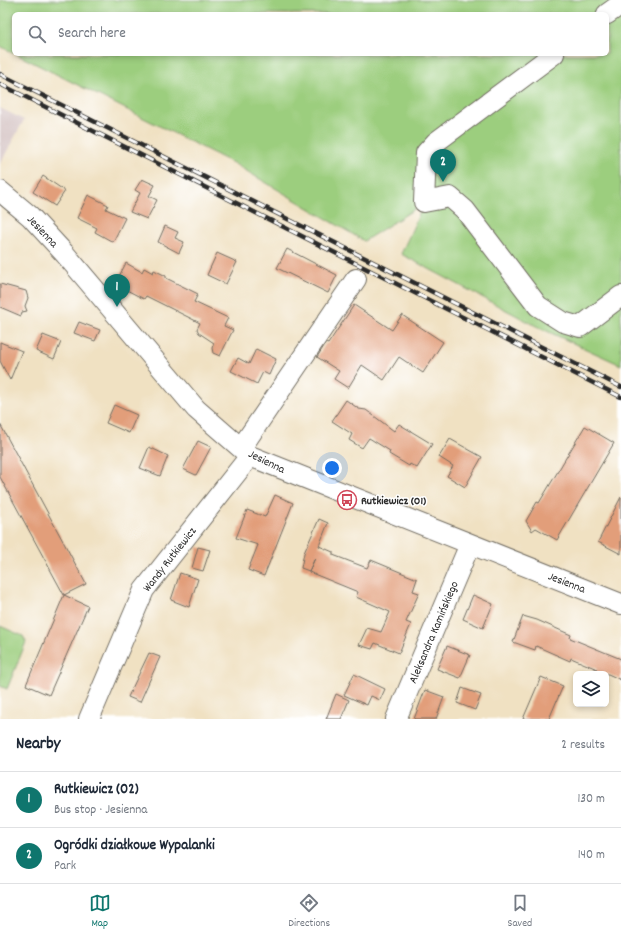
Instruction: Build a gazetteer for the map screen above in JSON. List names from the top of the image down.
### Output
{
  "streets": {
    "street": ["Jesienna", "Wandy Rutkiewicz", "Aleksandra Kamińskiego"]
  },
  "crossings": [
    ["Jesienna", "Wandy Rutkiewicz"],
    ["Jesienna", "Aleksandra Kamińskiego"]
  ],
  "places": {
    "bus stop": ["Rutkiewicz (01)"]
  },
  "page": {
    "search": "Search here",
    "pins": ["2", "1"],
    "heading": ["Nearby", "2 results"],
    "list": [
      {
        "mark": "1",
        "name": "Rutkiewicz (02)",
        "note": "Bus stop · Jesienna",
        "value": "130 m"
      },
      {
        "mark": "2",
        "name": "Ogródki działkowe Wypalanki",
        "note": "Park",
        "value": "140 m"
      }
    ],
    "nav": ["Map", "Directions", "Saved"]
  }
}
